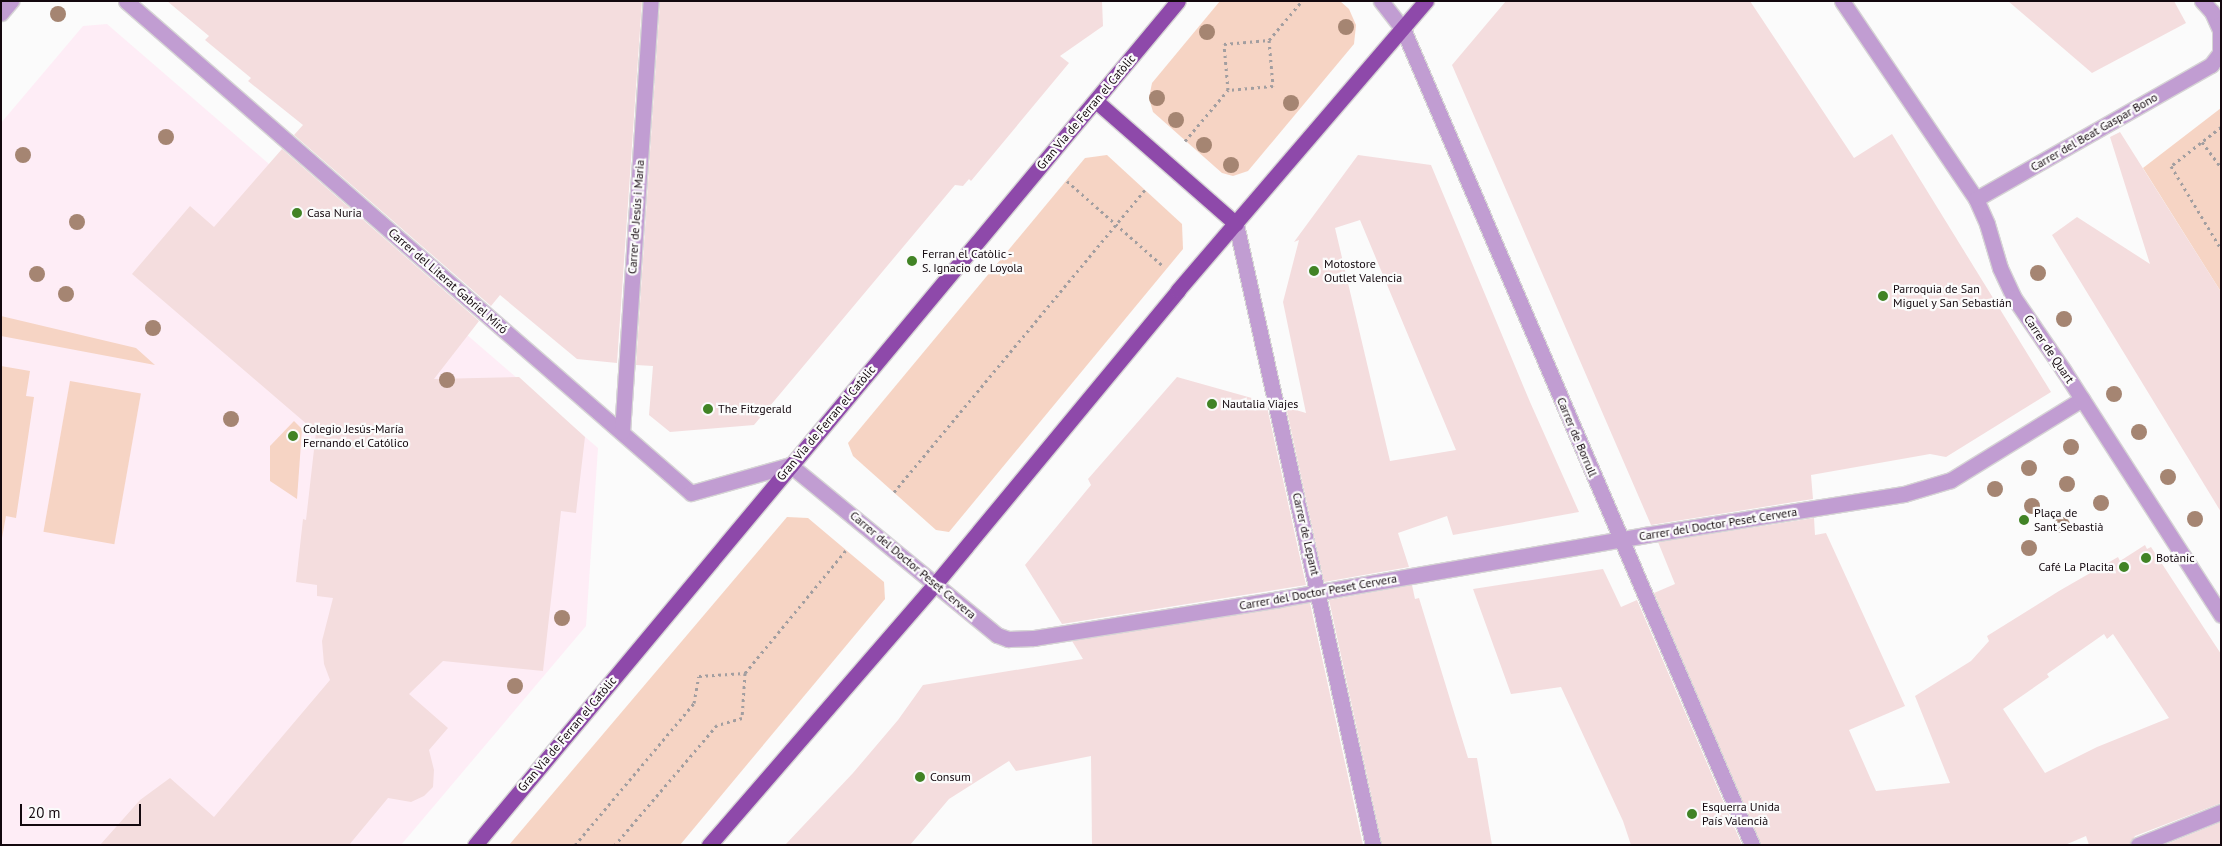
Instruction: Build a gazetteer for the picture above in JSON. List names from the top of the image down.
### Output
{
  "streets": {
    "main road": ["Gran Via de Ferran el Catòlic"],
    "street": [
      "Carrer del Beat Gaspar Bono",
      "Carrer de Jesús i Maria",
      "Carrer del Literat Gabriel Miró",
      "Carrer de Quart",
      "Carrer de Borrull",
      "Carrer del Doctor Peset Cervera",
      "Carrer de Lepant"
    ]
  },
  "crossings": [
    ["Gran Via de Ferran el Catòlic", "Carrer del Literat Gabriel Miró"],
    ["Gran Via de Ferran el Catòlic", "Carrer del Doctor Peset Cervera"],
    ["Carrer del Beat Gaspar Bono", "Carrer de Quart"],
    ["Carrer de Jesús i Maria", "Carrer del Literat Gabriel Miró"],
    ["Carrer del Literat Gabriel Miró", "Carrer del Doctor Peset Cervera"],
    ["Carrer de Quart", "Carrer del Doctor Peset Cervera"],
    ["Carrer de Borrull", "Carrer del Doctor Peset Cervera"],
    ["Carrer del Doctor Peset Cervera", "Carrer de Lepant"]
  ],
  "places": [
    "Casa Nuria",
    "Ferran el Catòlic - S. Ignacio de Loyola",
    "Motostore Outlet Valencia",
    "Parroquia de San Miguel y San Sebastián",
    "Nautalia Viajes",
    "The Fitzgerald",
    "Colegio Jesús-María Fernando el Católico",
    "Plaça de Sant Sebastià",
    "Botànic",
    "Café La Placita",
    "Consum",
    "Esquerra Unida País Valencià"
  ],
  "scale_bar": "20 m"
}
